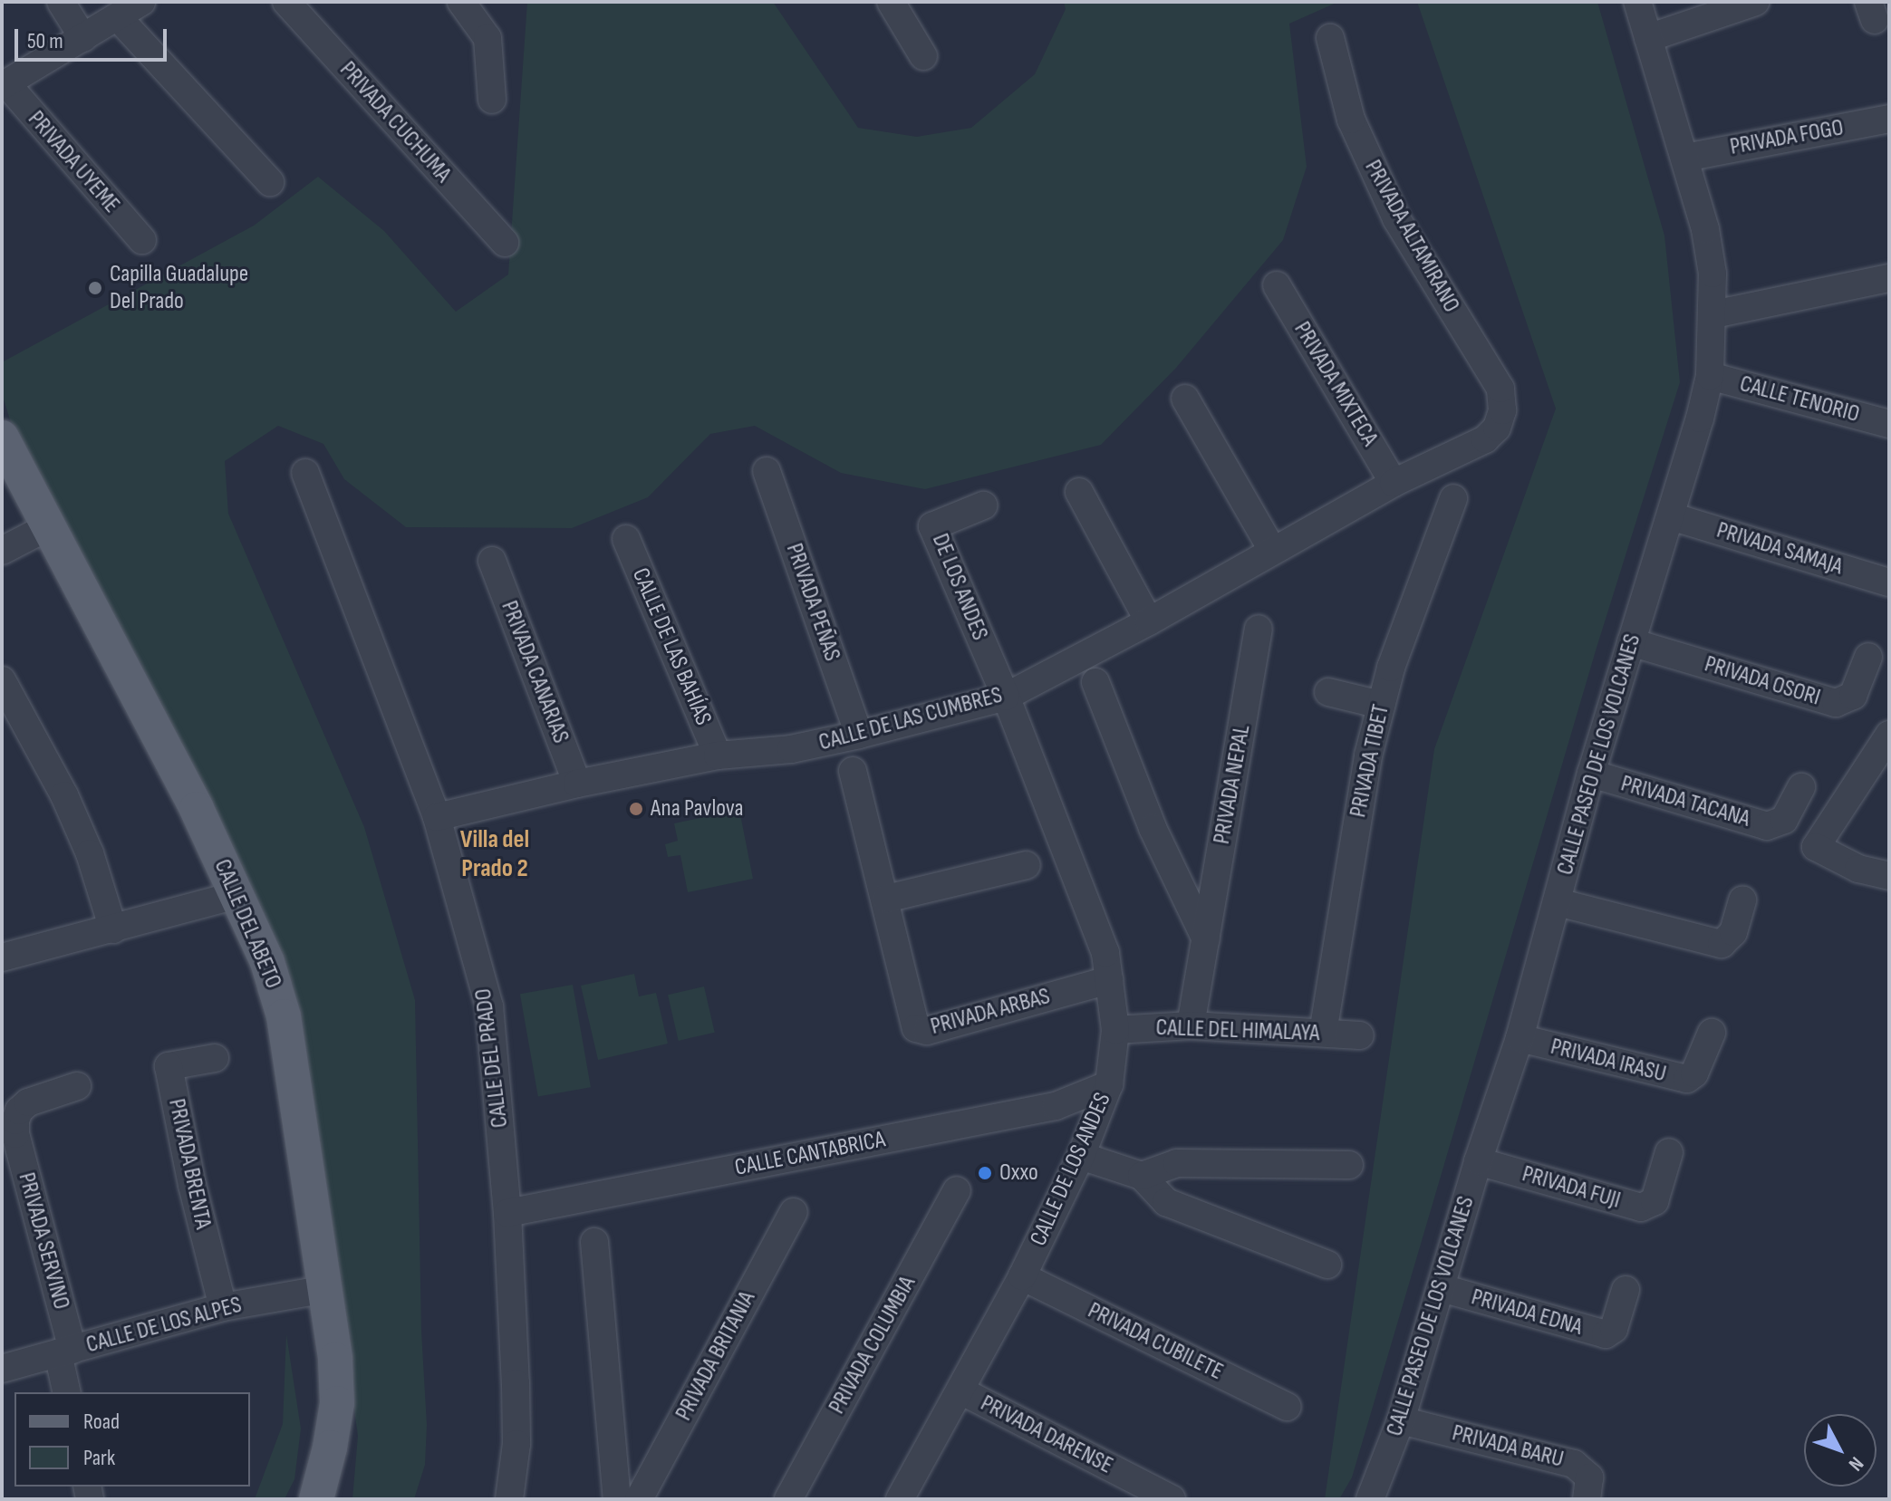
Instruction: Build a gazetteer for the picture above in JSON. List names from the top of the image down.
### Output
{
  "streets": {
    "main road": ["CALLE DEL ABETO"],
    "street": [
      "PRIVADA CUCHUMA",
      "PRIVADA FOGO",
      "PRIVADA UYEME",
      "PRIVADA ALTAMIRANO",
      "PRIVADA MIXTECA",
      "CALLE TENORIO",
      "PRIVADA SAMAJA",
      "DE LOS ANDES",
      "PRIVADA PEÑAS",
      "CALLE DE LAS BAHÍAS",
      "PRIVADA CANARIAS",
      "PRIVADA OSORI",
      "CALLE DE LAS CUMBRES",
      "CALLE PASEO DE LOS VOLCANES",
      "PRIVADA TIBET",
      "PRIVADA NEPAL",
      "PRIVADA TACANA",
      "PRIVADA ARBAS",
      "CALLE DEL HIMALAYA",
      "CALLE DEL PRADO",
      "PRIVADA IRASU",
      "CALLE CANTABRICA",
      "PRIVADA BRENTA",
      "CALLE DE LOS ANDES",
      "PRIVADA FUJI",
      "PRIVADA SERVINO",
      "PRIVADA EDNA",
      "CALLE DE LOS ALPES",
      "PRIVADA CUBILETE",
      "PRIVADA COLUMBIA",
      "PRIVADA BRITANIA",
      "PRIVADA DARENSE",
      "PRIVADA BARU"
    ]
  },
  "crossings": [
    ["PRIVADA FOGO", "CALLE PASEO DE LOS VOLCANES"],
    ["PRIVADA ALTAMIRANO", "CALLE DE LAS CUMBRES"],
    ["PRIVADA MIXTECA", "CALLE DE LAS CUMBRES"],
    ["CALLE TENORIO", "CALLE PASEO DE LOS VOLCANES"],
    ["PRIVADA SAMAJA", "CALLE PASEO DE LOS VOLCANES"],
    ["DE LOS ANDES", "CALLE DE LAS CUMBRES"],
    ["DE LOS ANDES", "CALLE DE LOS ANDES"],
    ["PRIVADA PEÑAS", "CALLE DE LAS CUMBRES"],
    ["CALLE DE LAS BAHÍAS", "CALLE DE LAS CUMBRES"],
    ["PRIVADA CANARIAS", "CALLE DE LAS CUMBRES"],
    ["PRIVADA OSORI", "CALLE PASEO DE LOS VOLCANES"],
    ["CALLE DE LAS CUMBRES", "CALLE DEL PRADO"],
    ["CALLE DE LAS CUMBRES", "CALLE DE LOS ANDES"],
    ["CALLE PASEO DE LOS VOLCANES", "PRIVADA TACANA"],
    ["CALLE PASEO DE LOS VOLCANES", "PRIVADA IRASU"],
    ["CALLE PASEO DE LOS VOLCANES", "PRIVADA FUJI"],
    ["CALLE PASEO DE LOS VOLCANES", "PRIVADA EDNA"],
    ["CALLE PASEO DE LOS VOLCANES", "PRIVADA BARU"],
    ["PRIVADA TIBET", "CALLE DEL HIMALAYA"],
    ["PRIVADA NEPAL", "CALLE DEL HIMALAYA"],
    ["CALLE DEL ABETO", "CALLE DE LOS ALPES"],
    ["PRIVADA ARBAS", "CALLE DE LOS ANDES"],
    ["CALLE DEL HIMALAYA", "CALLE DE LOS ANDES"],
    ["CALLE DEL PRADO", "CALLE CANTABRICA"],
    ["CALLE CANTABRICA", "CALLE DE LOS ANDES"],
    ["PRIVADA BRENTA", "CALLE DE LOS ALPES"],
    ["CALLE DE LOS ANDES", "PRIVADA CUBILETE"],
    ["CALLE DE LOS ANDES", "PRIVADA DARENSE"],
    ["PRIVADA SERVINO", "CALLE DE LOS ALPES"]
  ],
  "districts": ["Villa del Prado 2"],
  "places": ["Capilla Guadalupe Del Prado", "Ana Pavlova", "Oxxo"],
  "legend": ["Road", "Park"],
  "scale_bar": "50 m",
  "north": "bottom right"
}
